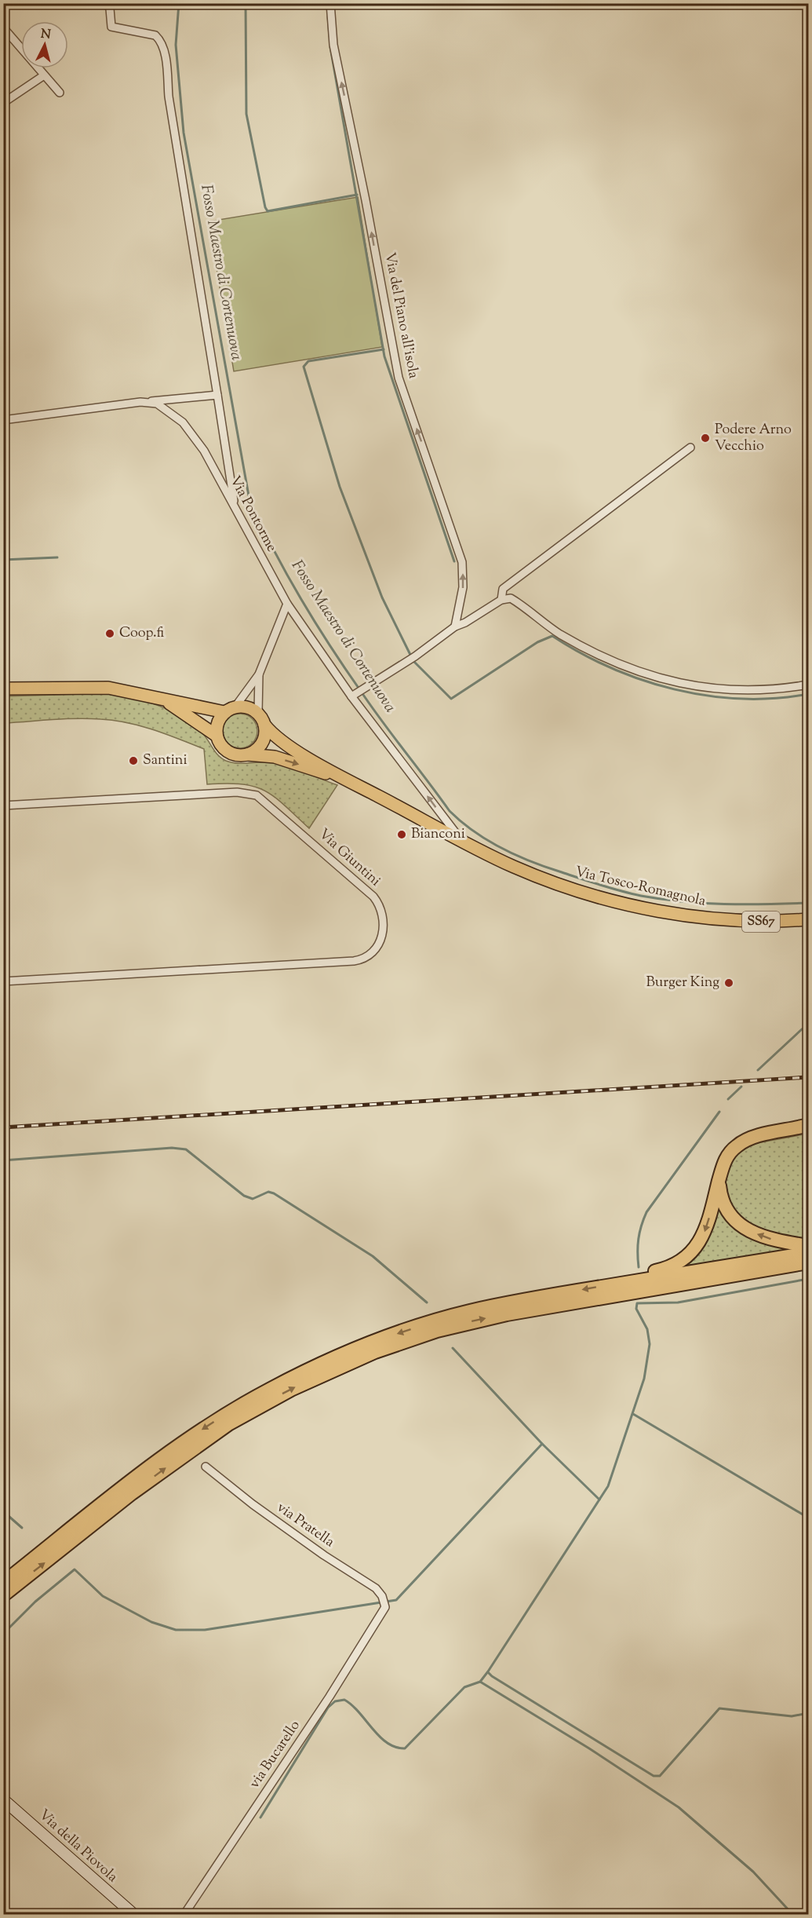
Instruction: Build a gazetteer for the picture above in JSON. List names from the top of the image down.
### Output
{
  "streets": {
    "main road": ["Via Tosco-Romagnola", "SS67"],
    "street": [
      "Via del Piano all'isola",
      "Via Pontorme",
      "Via Giuntini",
      "via Pratella",
      "via Bucarello",
      "Via della Piovola"
    ]
  },
  "crossings": [
    ["Via Pontorme", "Via Tosco-Romagnola"],
    ["via Pratella", "via Bucarello"]
  ],
  "one_way": ["Via del Piano all'isola"],
  "water": ["Fosso Maestro di Cortenuova"],
  "places": [
    "Podere Arno Vecchio",
    "Coop.fi",
    "Santini",
    "Bianconi",
    "Burger King"
  ],
  "north": "top"
}
